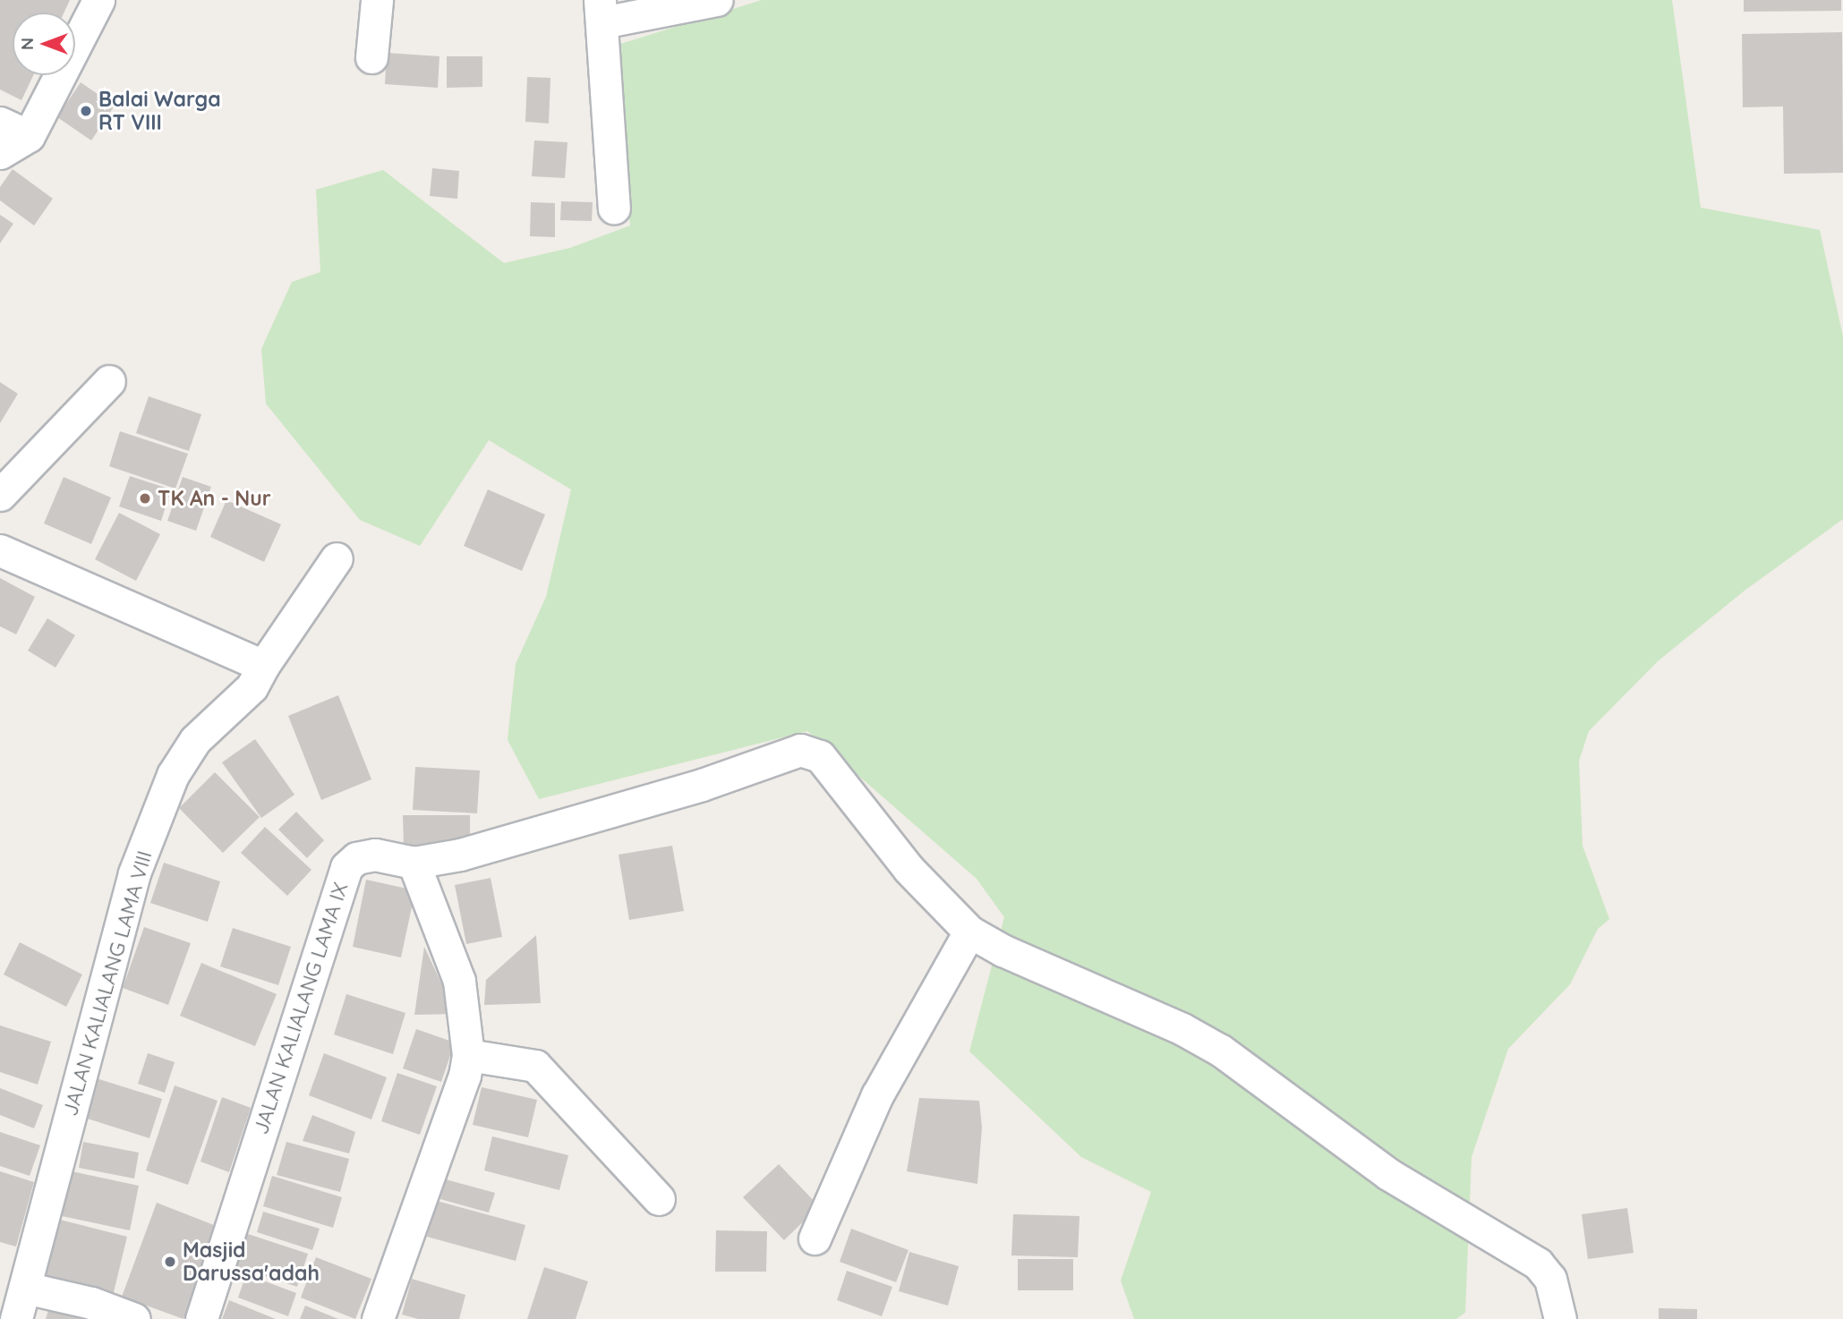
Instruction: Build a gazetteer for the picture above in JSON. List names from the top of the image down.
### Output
{
  "streets": {
    "street": ["JALAN KALIALANG LAMA VIII", "JALAN KALIALANG LAMA IX"]
  },
  "places": ["Balai Warga RT VIII", "TK An - Nur", "Masjid Darussa'adah"],
  "north": "left"
}
